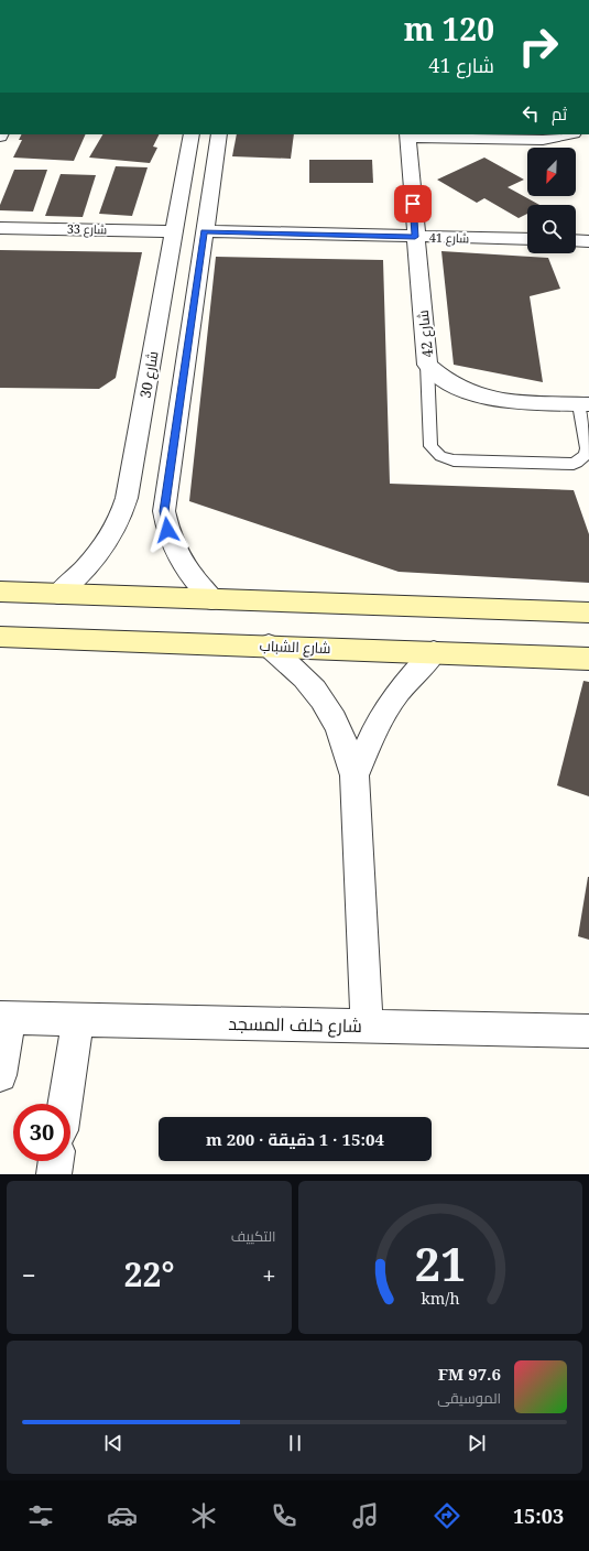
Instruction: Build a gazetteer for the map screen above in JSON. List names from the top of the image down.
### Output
{
  "streets": {
    "street": [
      "شارع 33",
      "شارع 41",
      "شارع 42",
      "شارع 30",
      "شارع الشباب",
      "شارع خلف المسجد"
    ]
  },
  "crossings": [
    ["شارع 33", "شارع 30"],
    ["شارع 41", "شارع 42"]
  ],
  "north": "bottom left",
  "page": {
    "turn": ["120 m", "شارع 41"],
    "then": "ثم",
    "limit": "30",
    "trip": "15:04 · 1 دقيقة · 200 m",
    "tile": "التكييف",
    "heat": ["−", "22°", "+"],
    "song": ["97.6 FM", "الموسيقى"],
    "tabs": "15:03",
    "gauge": ["21", "km/h"]
  }
}
